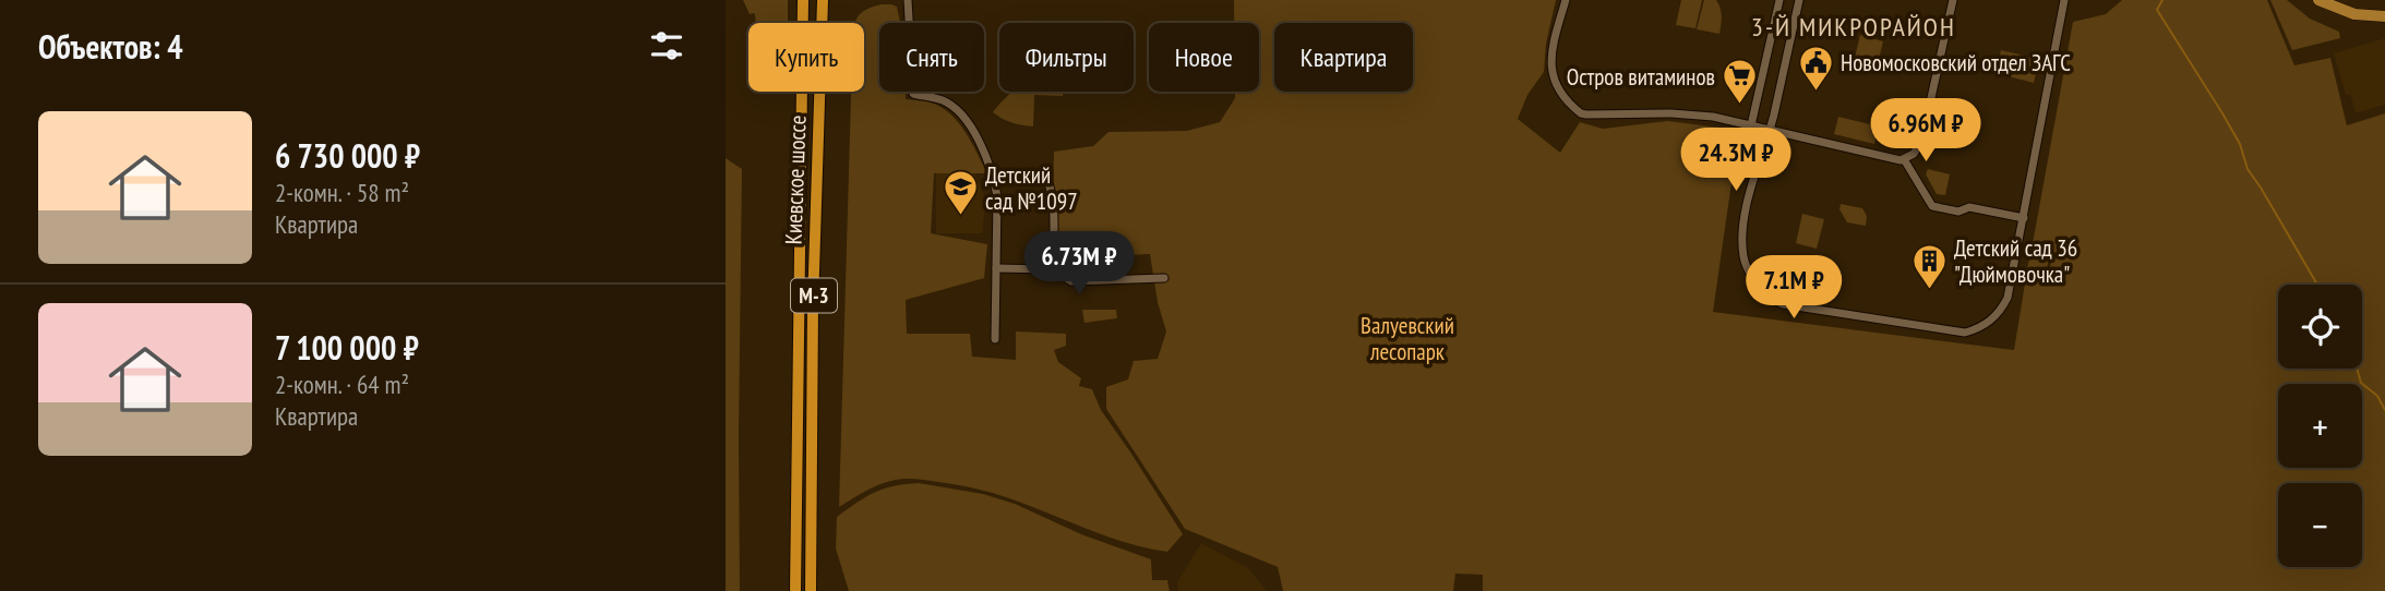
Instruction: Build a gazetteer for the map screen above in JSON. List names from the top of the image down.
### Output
{
  "streets": {
    "highway": ["Киевское шоссе", "М-3"]
  },
  "districts": ["3-Й МИКРОРАЙОН"],
  "parks": ["Валуевский лесопарк"],
  "places": {
    "public building": ["Новомосковский отдел ЗАГС"],
    "supermarket": ["Остров витаминов"],
    "school or university": ["Детский сад №1097"],
    "building": ["Детский сад 36 \"Дюймовочка\""]
  },
  "page": {
    "heading": "Объектов: 4",
    "chip": [
      "Купить",
      "Снять",
      "Фильтры",
      "Новое",
      "Квартира"
    ],
    "list": [
      {
        "name": "6 730 000 ₽",
        "note": "2-комн. · 58 m² · Квартира"
      },
      {
        "name": "7 100 000 ₽",
        "note": "2-комн. · 64 m² · Квартира"
      }
    ],
    "price": [
      "6.96M ₽",
      "24.3M ₽",
      "6.73M ₽",
      "7.1M ₽"
    ],
    "map_buttons": ["+", "−"]
  }
}
